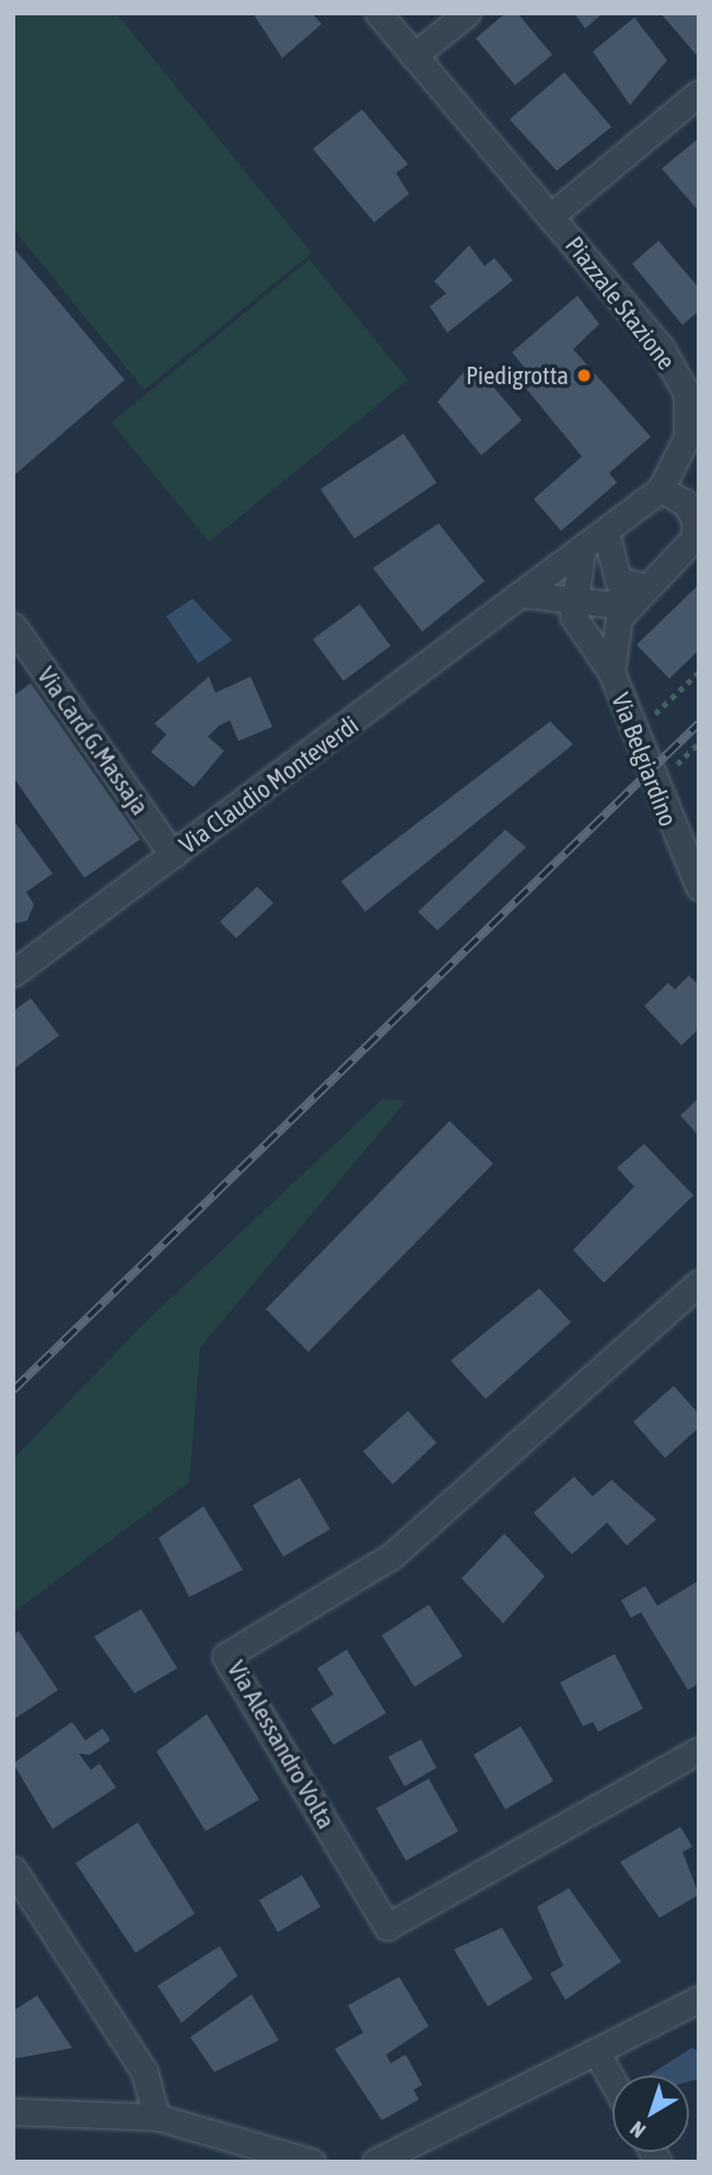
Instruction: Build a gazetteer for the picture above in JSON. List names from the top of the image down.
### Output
{
  "streets": {
    "street": [
      "Piazzale Stazione",
      "Via Card.G.Massaja",
      "Via Belgiardino",
      "Via Claudio Monteverdi",
      "Via Alessandro Volta"
    ]
  },
  "crossings": [
    ["Piazzale Stazione", "Via Claudio Monteverdi"],
    ["Via Card.G.Massaja", "Via Claudio Monteverdi"]
  ],
  "places": ["Piedigrotta"],
  "north": "bottom left"
}
